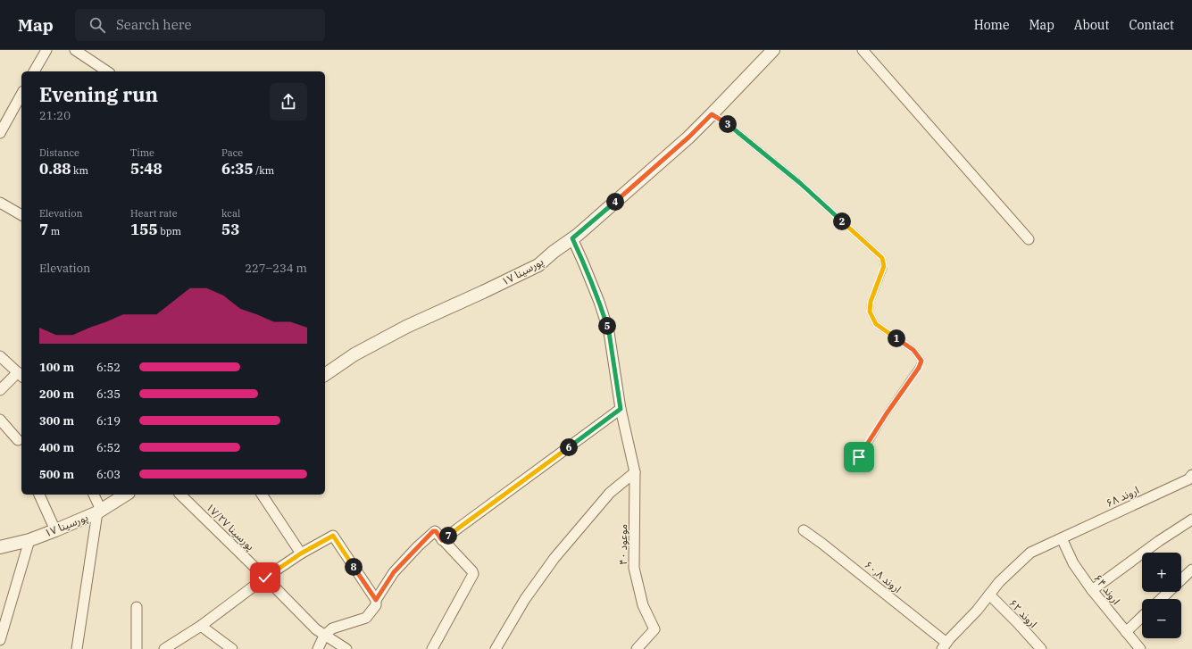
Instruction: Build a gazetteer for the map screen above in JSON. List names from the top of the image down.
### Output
{
  "streets": {
    "street": [
      "پورسینا ۱۷",
      "اروند ۶۸",
      "پورسینا ۱۷/۲۷",
      "موعود ۴۰",
      "اروند ۶۰٫۸",
      "اروند ۶۴",
      "اروند ۶۲"
    ]
  },
  "crossings": [
    ["اروند ۶۸", "اروند ۶۰٫۸"],
    ["اروند ۶۸", "اروند ۶۴"],
    ["اروند ۶۸", "اروند ۶۲"]
  ],
  "page": {
    "header": "Map",
    "search": "Search here",
    "nav": [
      "Home",
      "Map",
      "About",
      "Contact"
    ],
    "heading": ["Evening run", "21:20"],
    "pins": [
      "3",
      "4",
      "2",
      "5",
      "1",
      "6",
      "7",
      "8"
    ],
    "stats": [
      ["Distance", "0.88 km"],
      ["Time", "5:48"],
      ["Pace", "6:35 /km"],
      ["Elevation", "7 m"],
      ["Heart rate", "155 bpm"],
      ["kcal", "53"]
    ],
    "chart": ["Elevation", "227–234 m"],
    "list": [
      {
        "name": "100 m",
        "note": "6:52"
      },
      {
        "name": "200 m",
        "note": "6:35"
      },
      {
        "name": "300 m",
        "note": "6:19"
      },
      {
        "name": "400 m",
        "note": "6:52"
      },
      {
        "name": "500 m",
        "note": "6:03"
      }
    ],
    "map_buttons": ["+", "−"]
  }
}
